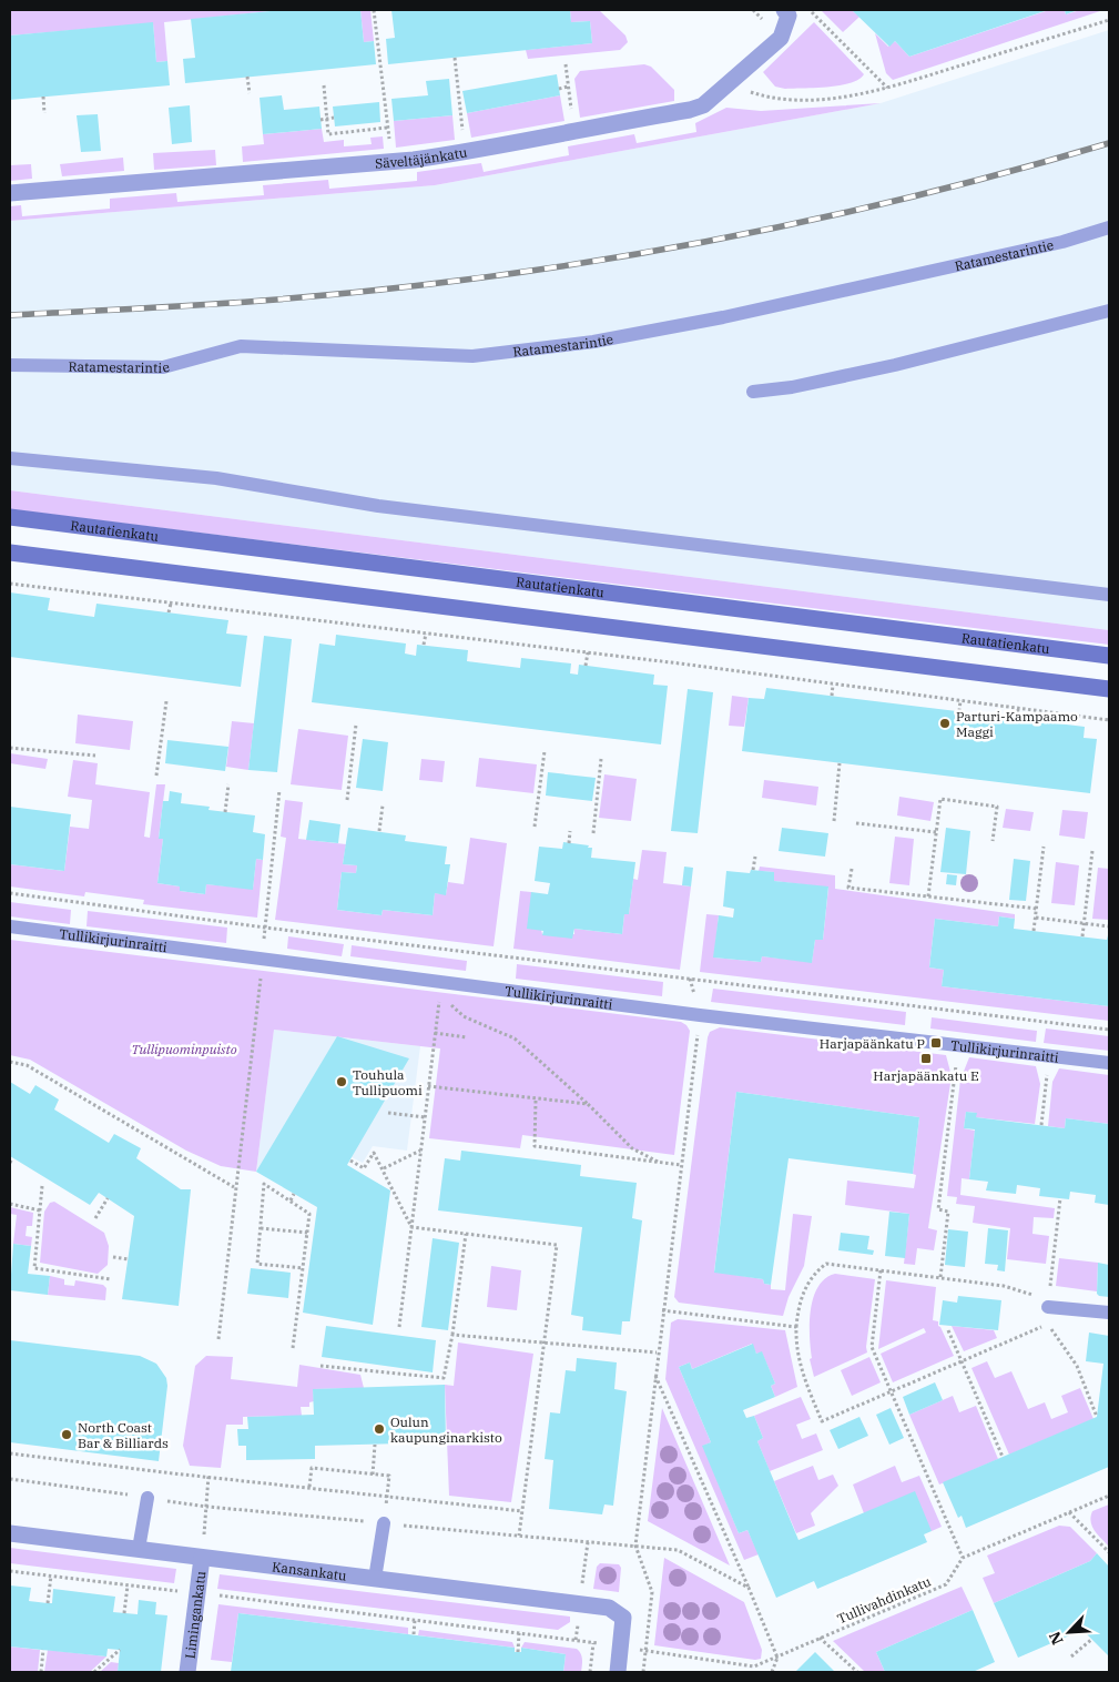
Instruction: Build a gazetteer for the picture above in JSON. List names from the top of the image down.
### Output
{
  "streets": {
    "main road": ["Rautatienkatu"],
    "street": ["Säveltäjänkatu", "Kansankatu", "Limingankatu"],
    "lane": ["Ratamestarintie", "Tullikirjurinraitti"],
    "path": ["Tullivahdinkatu"]
  },
  "crossings": [
    ["Kansankatu", "Limingankatu"]
  ],
  "parks": ["Tullipuominpuisto"],
  "places": {
    "other": [
      "Parturi-Kampaamo Maggi",
      "Touhula Tullipuomi",
      "Oulun kaupunginarkisto",
      "North Coast Bar & Billiards"
    ],
    "transit": ["Harjapäänkatu P", "Harjapäänkatu E"]
  },
  "north": "bottom left"
}
